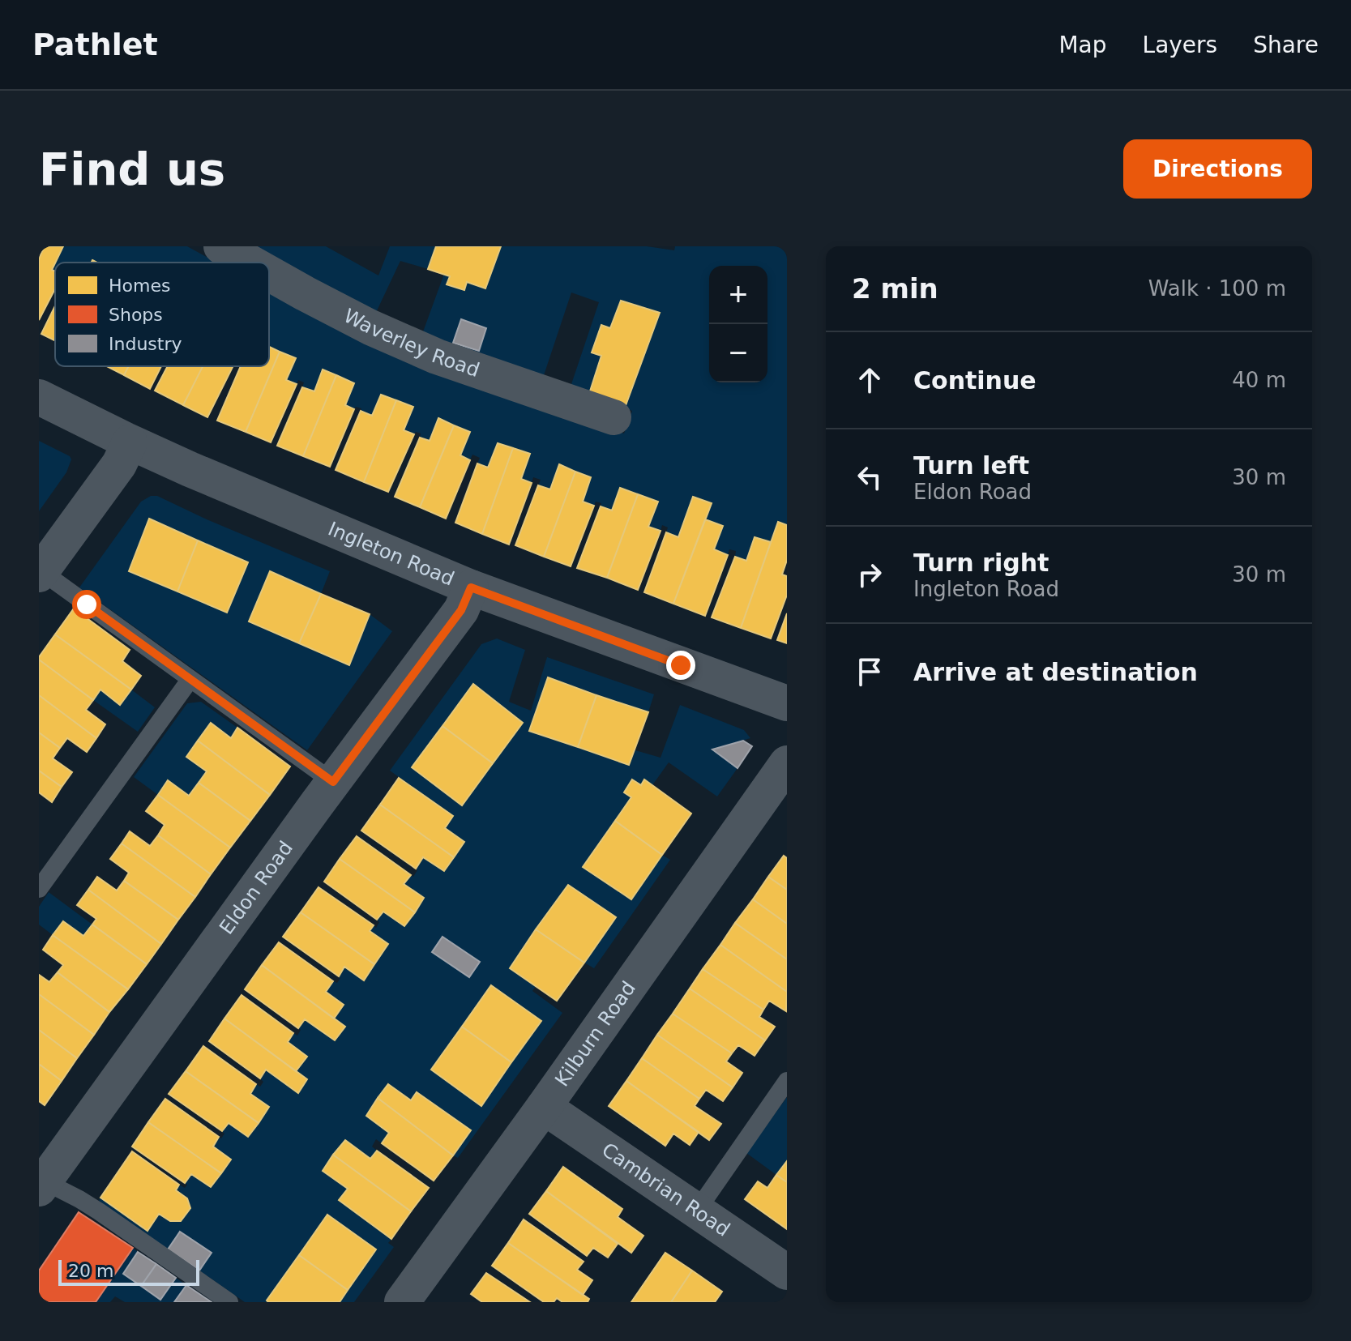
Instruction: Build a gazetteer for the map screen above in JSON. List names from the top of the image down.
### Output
{
  "streets": {
    "street": [
      "Waverley Road",
      "Ingleton Road",
      "Eldon Road",
      "Kilburn Road",
      "Cambrian Road"
    ]
  },
  "crossings": [
    ["Ingleton Road", "Eldon Road"],
    ["Kilburn Road", "Cambrian Road"]
  ],
  "legend": ["Homes", "Shops", "Industry"],
  "scale_bar": "20 m",
  "page": {
    "header": "Pathlet",
    "nav": ["Map", "Layers", "Share"],
    "buttons": "Directions",
    "title": "Find us",
    "heading": ["2 min", "Walk · 100 m"],
    "map_buttons": ["+", "−"],
    "list": [
      ["Continue", "40 m"],
      ["Turn left", "Eldon Road", "30 m"],
      ["Turn right", "Ingleton Road", "30 m"],
      "Arrive at destination"
    ],
    "scale": "20 m"
  }
}
